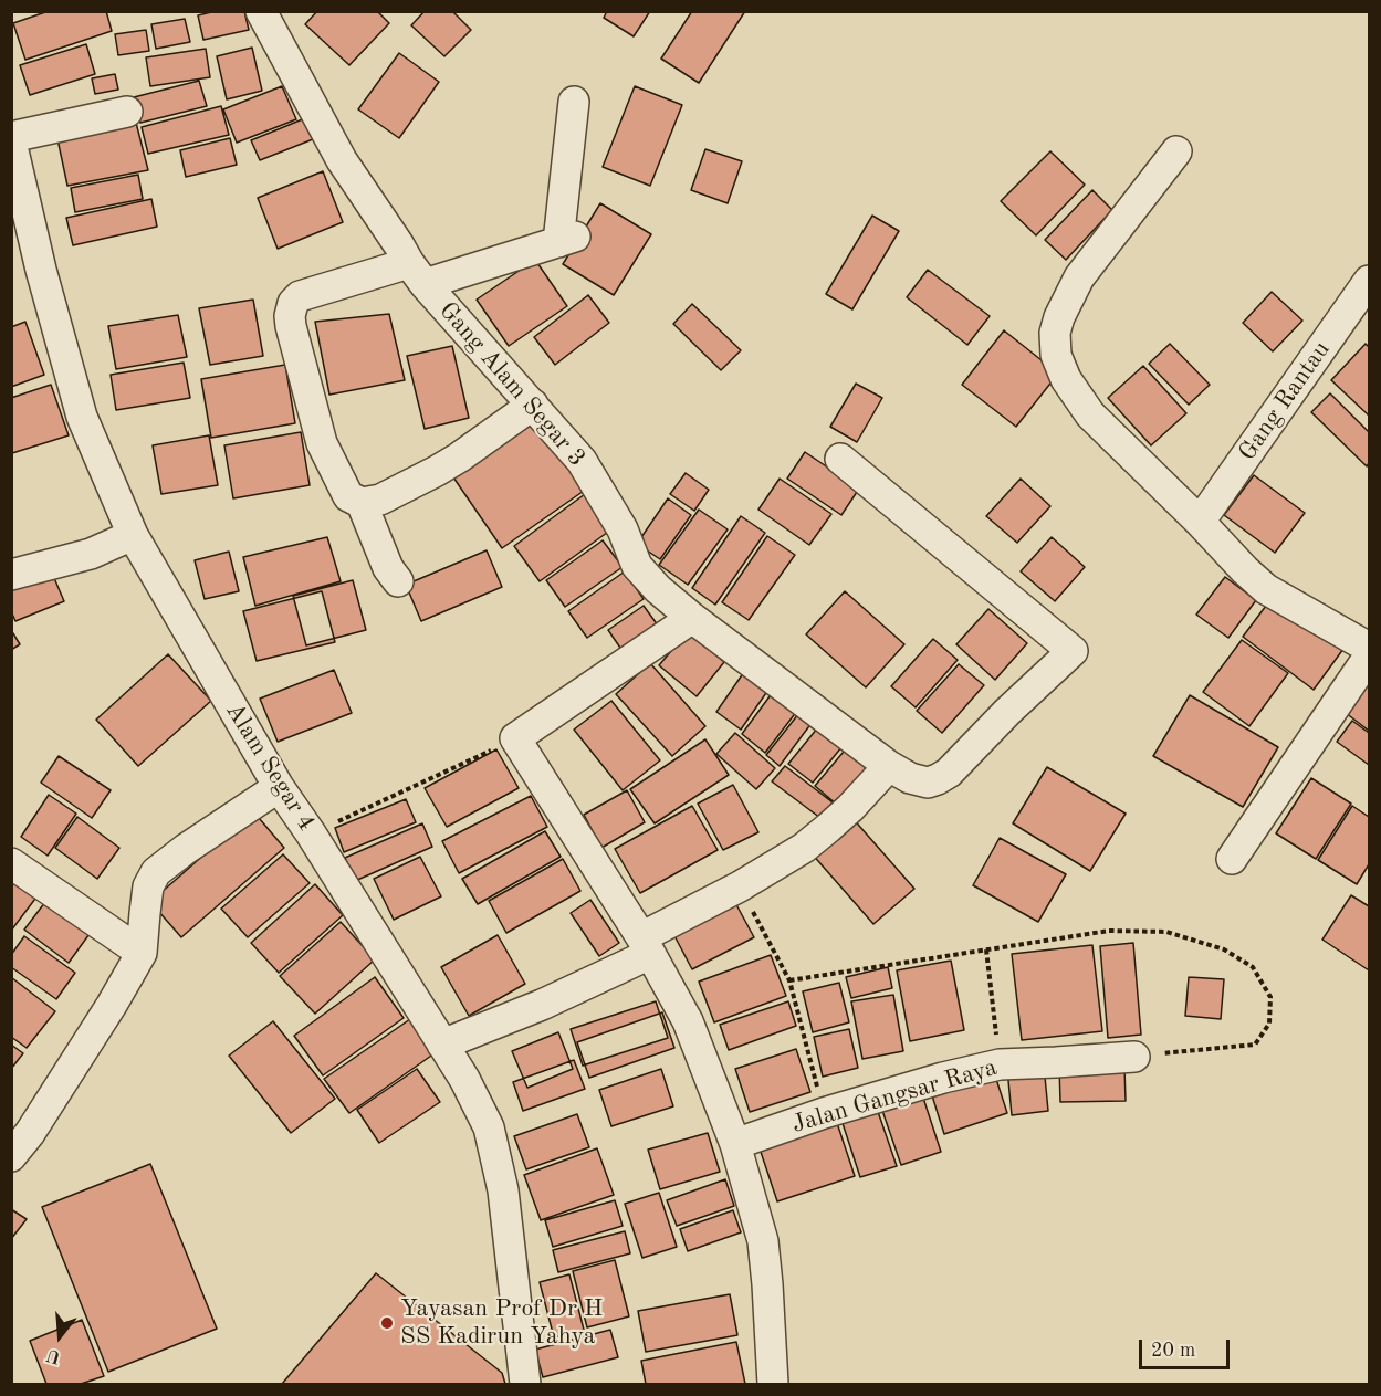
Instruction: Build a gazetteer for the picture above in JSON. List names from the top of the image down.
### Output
{
  "streets": {
    "street": [
      "Gang Alam Segar 3",
      "Gang Rantau",
      "Alam Segar 4",
      "Jalan Gangsar Raya"
    ]
  },
  "places": ["Yayasan Prof Dr H SS Kadirun Yahya"],
  "scale_bar": "20 m",
  "north": "bottom"
}
